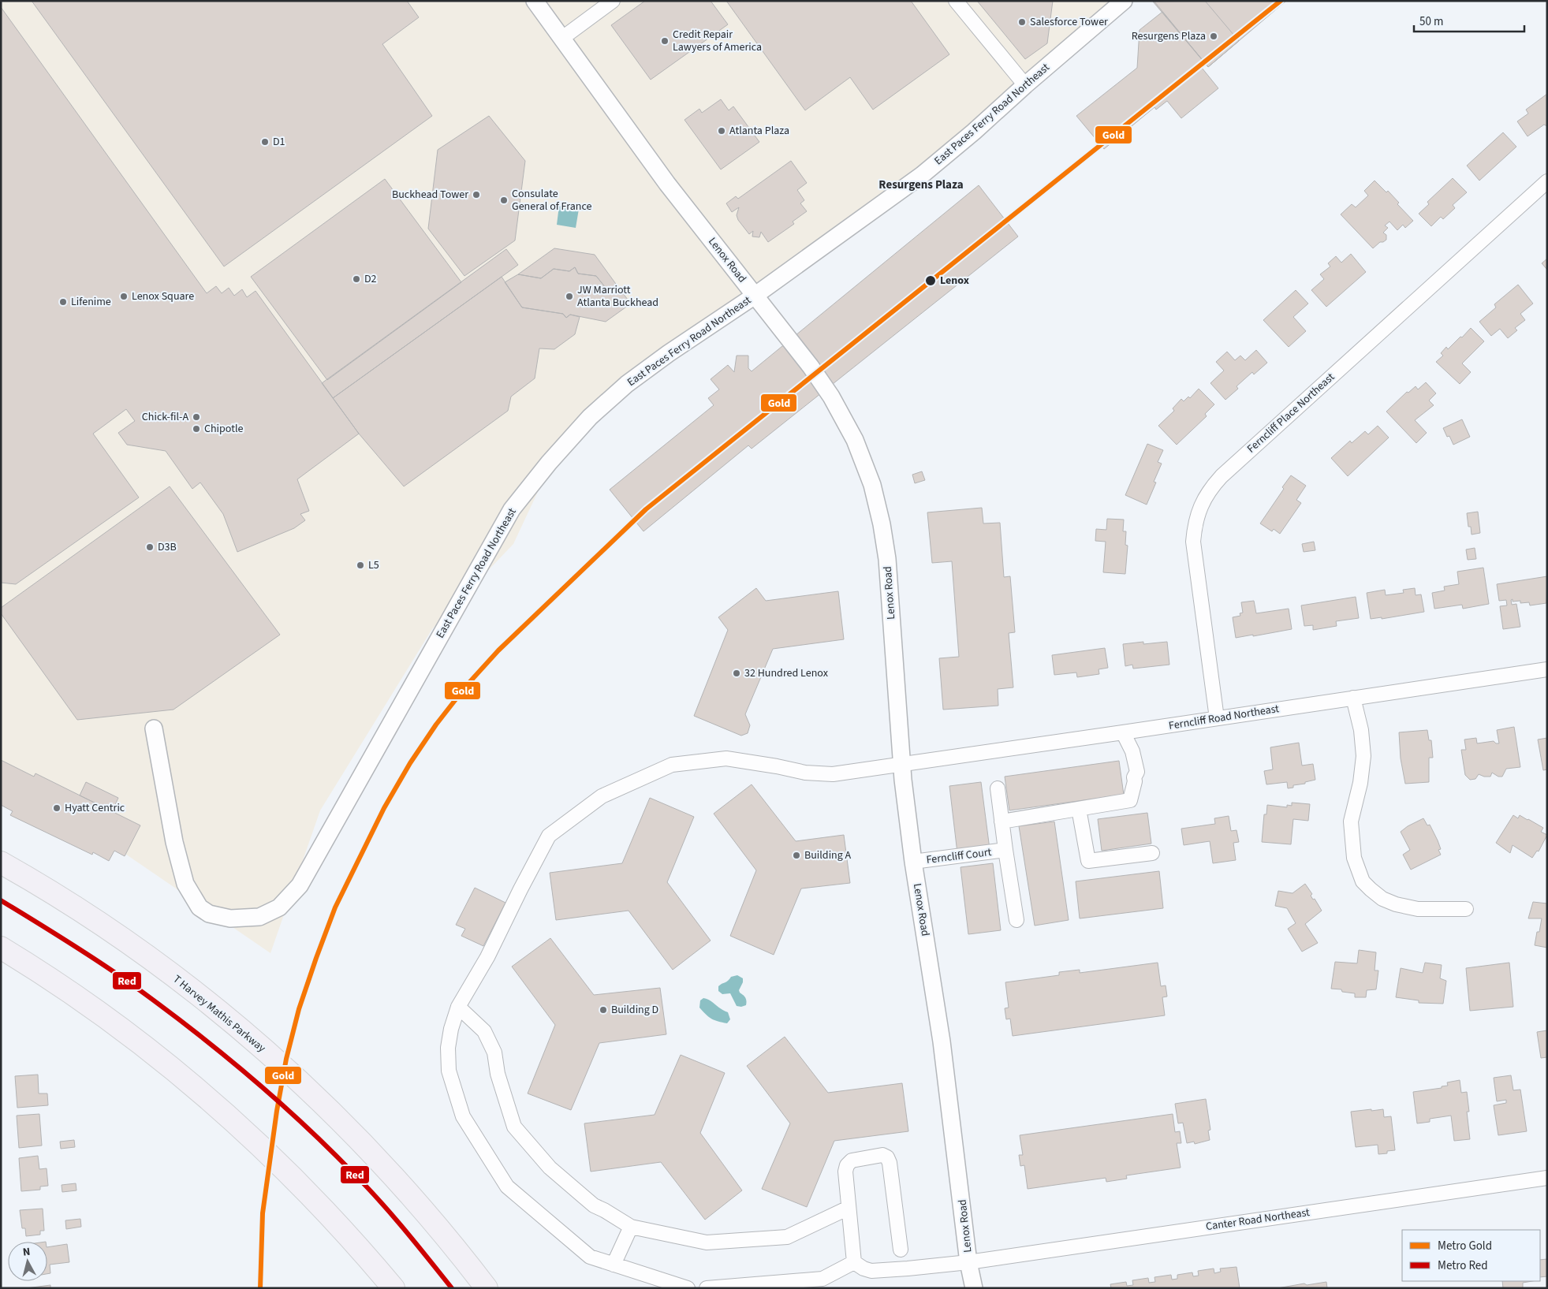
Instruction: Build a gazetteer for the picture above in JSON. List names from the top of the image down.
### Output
{
  "streets": {
    "highway": ["T Harvey Mathis Parkway"],
    "street": [
      "East Paces Ferry Road Northeast",
      "Lenox Road",
      "Ferncliff Place Northeast",
      "Ferncliff Road Northeast",
      "Ferncliff Court",
      "Canter Road Northeast"
    ]
  },
  "crossings": [
    ["East Paces Ferry Road Northeast", "Lenox Road"],
    ["Lenox Road", "Ferncliff Road Northeast"],
    ["Lenox Road", "Ferncliff Court"],
    ["Lenox Road", "Canter Road Northeast"],
    ["Ferncliff Place Northeast", "Ferncliff Road Northeast"]
  ],
  "districts": ["Resurgens Plaza"],
  "places": [
    "Salesforce Tower",
    "Resurgens Plaza",
    "Credit Repair Lawyers of America",
    "Atlanta Plaza",
    "D1",
    "Buckhead Tower",
    "Consulate General of France",
    "D2",
    "Lenox",
    "Lenox Square",
    "JW Marriott Atlanta Buckhead",
    "Lifenime",
    "Chick-fil-A",
    "Chipotle",
    "D3B",
    "L5",
    "32 Hundred Lenox",
    "Hyatt Centric",
    "Building A",
    "Building D"
  ],
  "lines": ["metro line Gold", "metro line Red"],
  "legend": ["Metro Gold", "Metro Red"],
  "scale_bar": "50 m",
  "north": "top"
}
